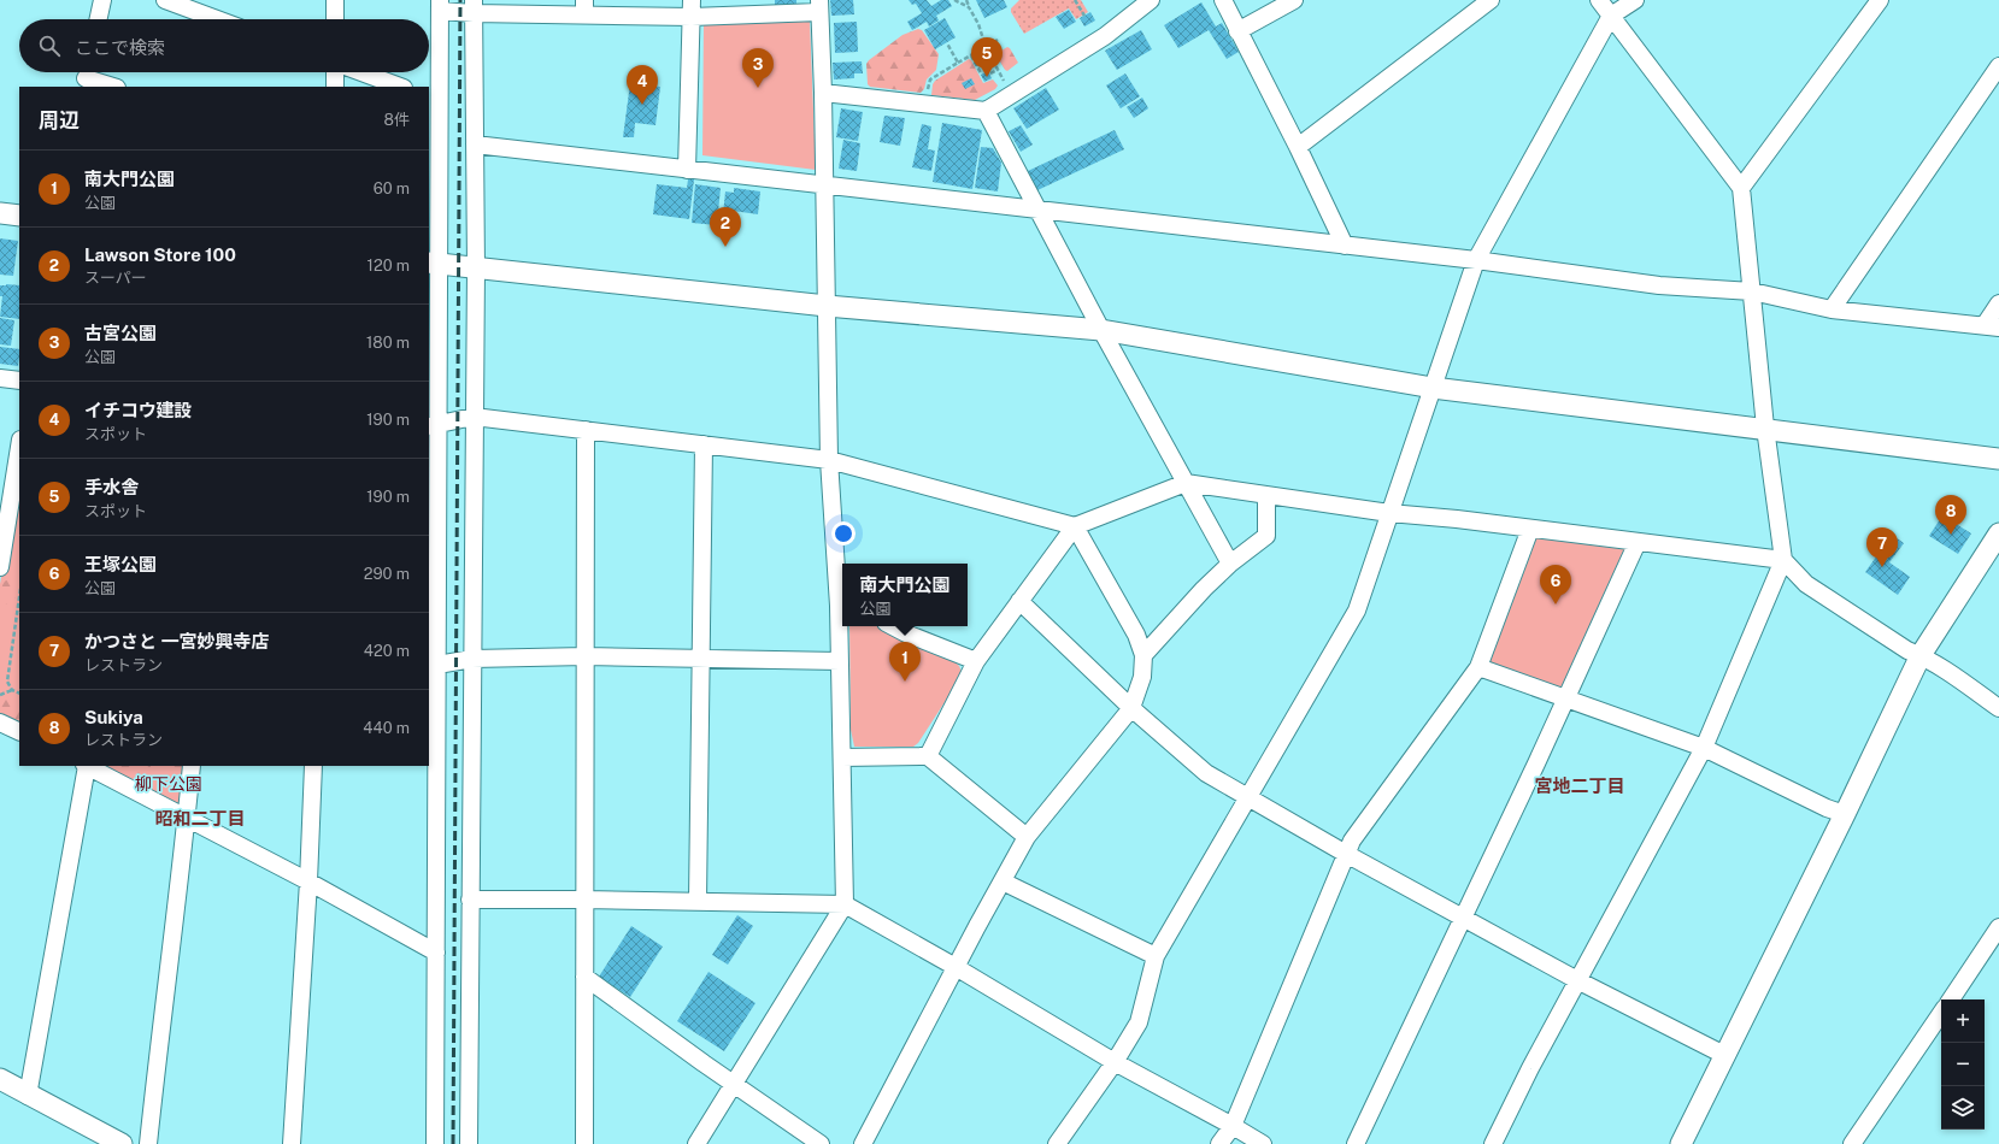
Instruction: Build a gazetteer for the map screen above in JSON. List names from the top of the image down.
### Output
{
  "districts": ["宮地二丁目", "昭和二丁目"],
  "parks": ["柳下公園"],
  "page": {
    "search": "ここで検索",
    "pins": [
      "5",
      "3",
      "4",
      "2",
      "8",
      "7",
      "6",
      "1"
    ],
    "heading": ["周辺", "8件"],
    "list": [
      {
        "mark": "1",
        "name": "南大門公園",
        "note": "公園",
        "value": "60 m"
      },
      {
        "mark": "2",
        "name": "Lawson Store 100",
        "note": "スーパー",
        "value": "120 m"
      },
      {
        "mark": "3",
        "name": "古宮公園",
        "note": "公園",
        "value": "180 m"
      },
      {
        "mark": "4",
        "name": "イチコウ建設",
        "note": "スポット",
        "value": "190 m"
      },
      {
        "mark": "5",
        "name": "手水舎",
        "note": "スポット",
        "value": "190 m"
      },
      {
        "mark": "6",
        "name": "王塚公園",
        "note": "公園",
        "value": "290 m"
      },
      {
        "mark": "7",
        "name": "かつさと 一宮妙興寺店",
        "note": "レストラン",
        "value": "420 m"
      },
      {
        "mark": "8",
        "name": "Sukiya",
        "note": "レストラン",
        "value": "440 m"
      }
    ],
    "popup": ["南大門公園", "公園"],
    "map_buttons": ["+", "−"]
  }
}
